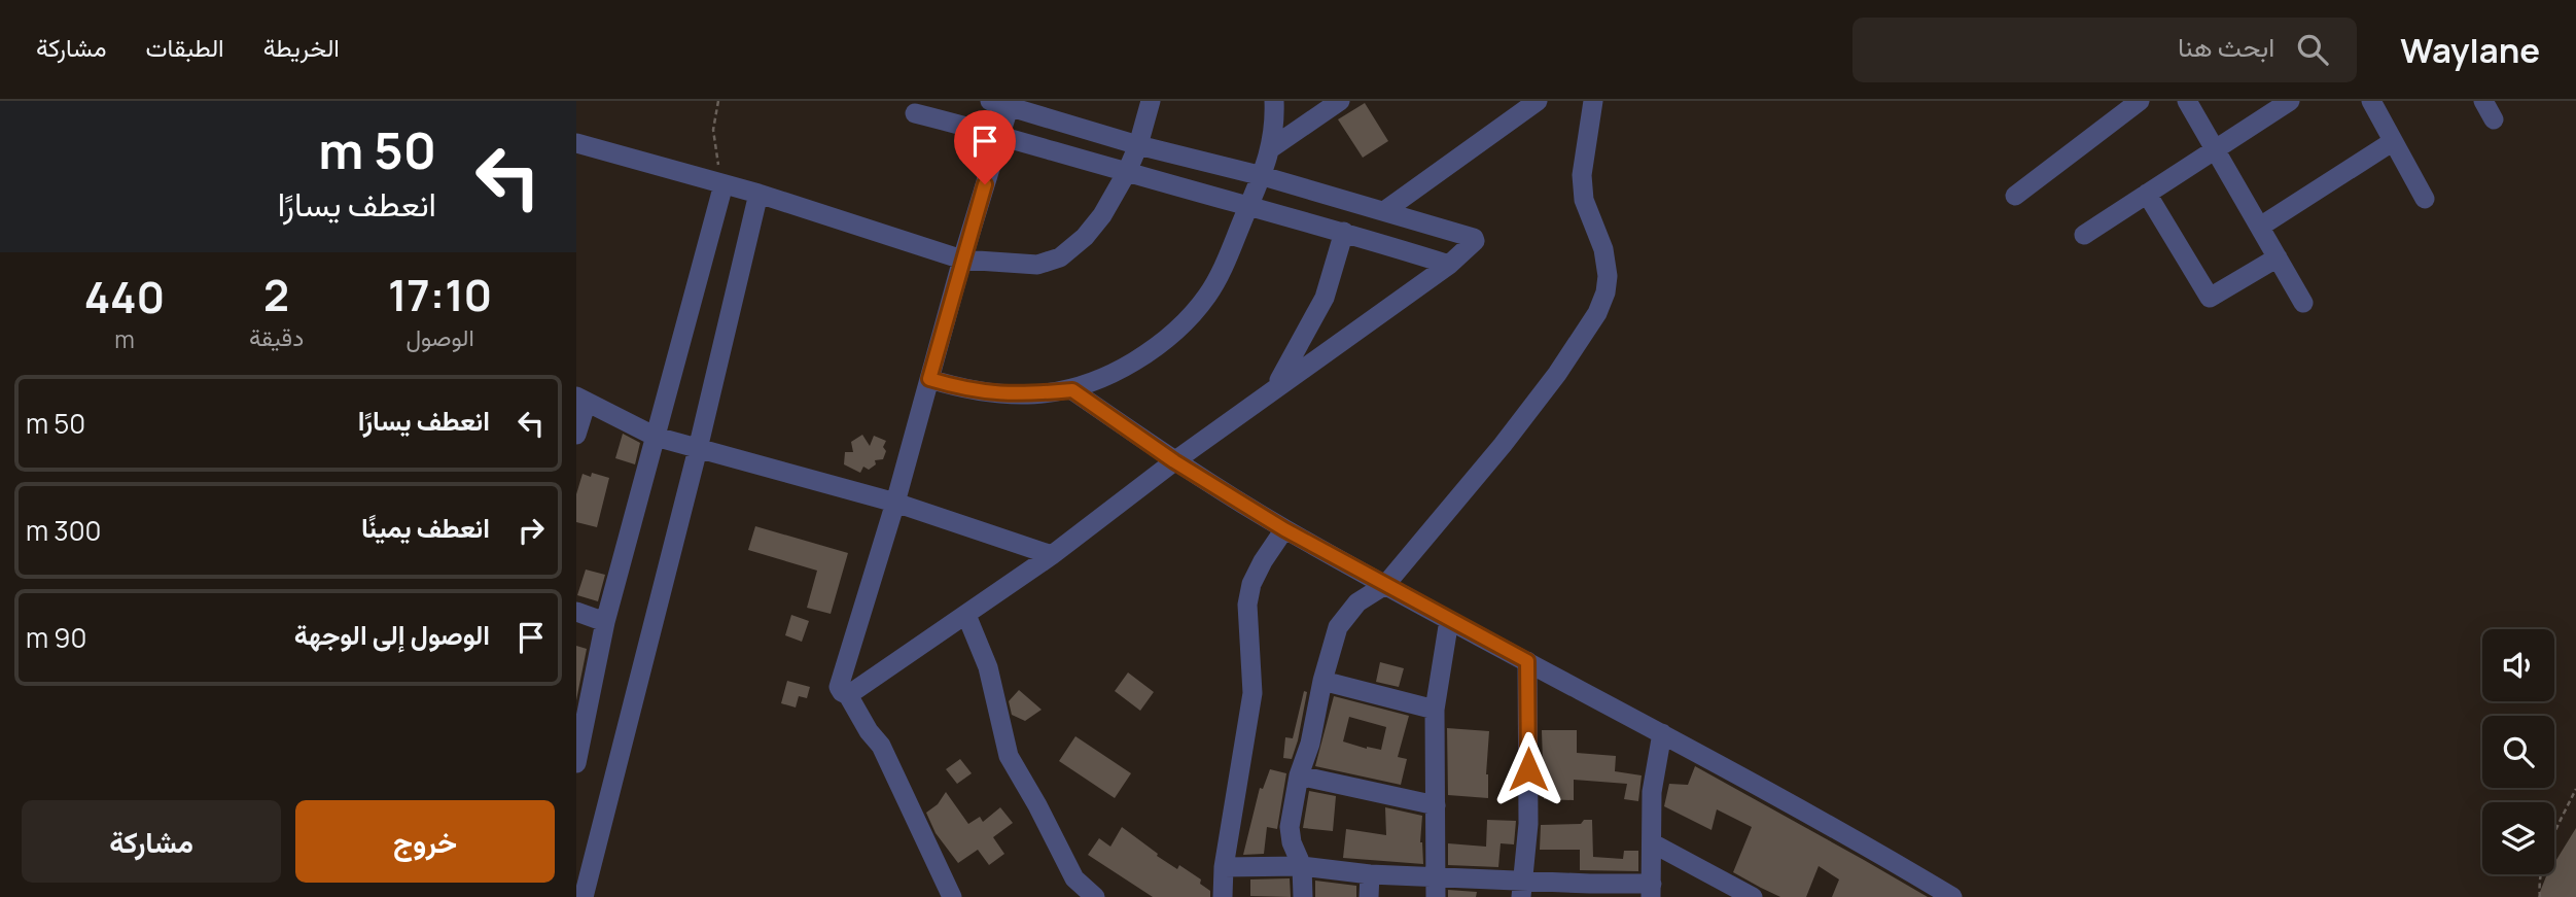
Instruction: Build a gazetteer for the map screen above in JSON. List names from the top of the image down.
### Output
{
  "page": {
    "header": "Waylane",
    "search": "ابحث هنا",
    "nav": ["الخريطة", "الطبقات", "مشاركة"],
    "turn": ["50 m", "انعطف يسارًا"],
    "eta": [
      "17:10",
      "الوصول",
      "2",
      "دقيقة",
      "440",
      "m"
    ],
    "list": [
      {
        "name": "انعطف يسارًا",
        "value": "50 m"
      },
      {
        "name": "انعطف يمينًا",
        "value": "300 m"
      },
      {
        "name": "الوصول إلى الوجهة",
        "value": "90 m"
      }
    ],
    "buttons": ["خروج", "مشاركة"]
  }
}
